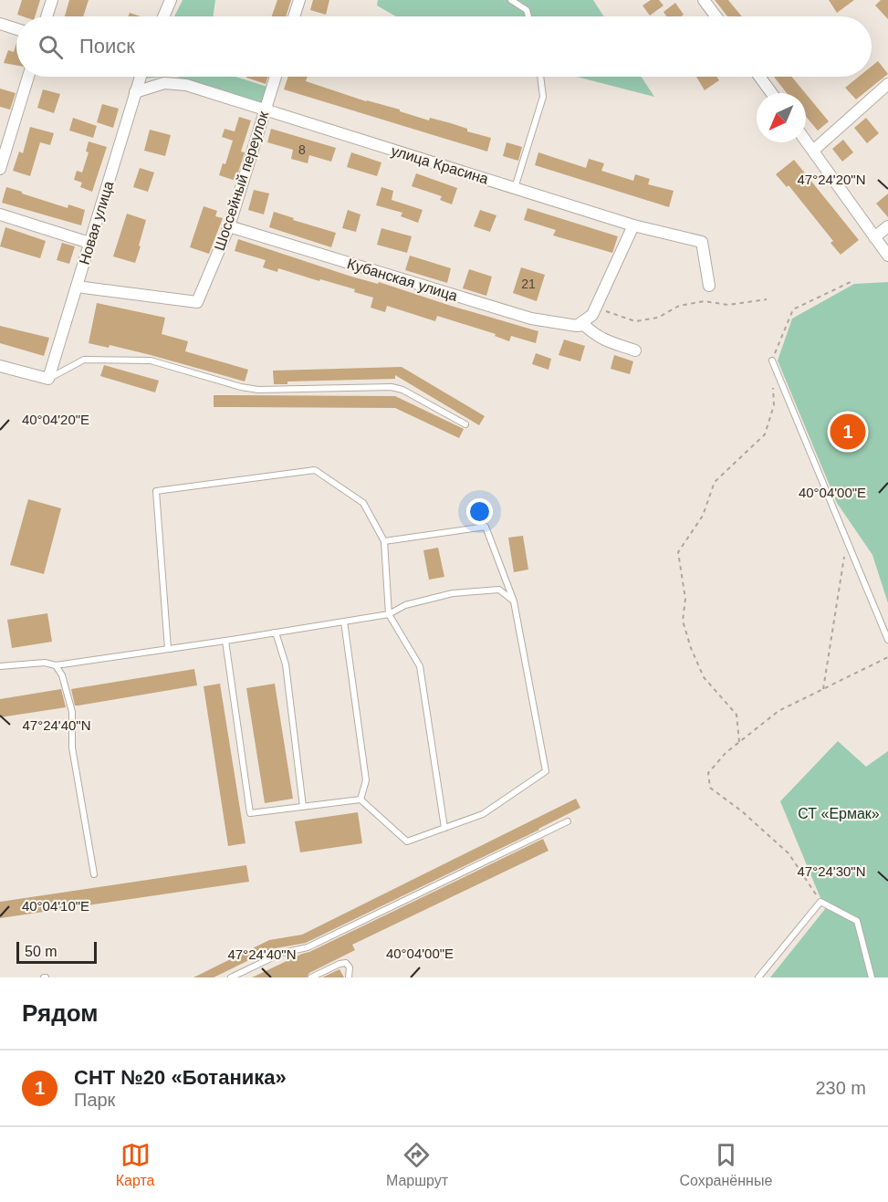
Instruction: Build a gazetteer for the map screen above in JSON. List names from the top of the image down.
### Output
{
  "streets": {
    "street": [
      "улица Красина",
      "Шоссейный переулок",
      "Новая улица",
      "Кубанская улица"
    ]
  },
  "crossings": [
    ["улица Красина", "Шоссейный переулок"],
    ["улица Красина", "Новая улица"],
    ["Шоссейный переулок", "Новая улица"],
    ["Шоссейный переулок", "Кубанская улица"]
  ],
  "parks": ["СТ «Ермак»"],
  "house_numbers": ["8", "21"],
  "scale_bar": "50 m",
  "north": "bottom left",
  "page": {
    "search": "Поиск",
    "pins": "1",
    "scale": "50 m",
    "heading": "Рядом",
    "list": [
      {
        "mark": "1",
        "name": "СНТ №20 «Ботаника»",
        "note": "Парк",
        "value": "230 m"
      }
    ],
    "nav": ["Карта", "Маршрут", "Сохранённые"]
  },
  "coordinates": [
    "47°24'20\"N",
    "40°04'20\"E",
    "40°04'00\"E",
    "47°24'40\"N",
    "47°24'30\"N",
    "40°04'10\"E"
  ]
}
